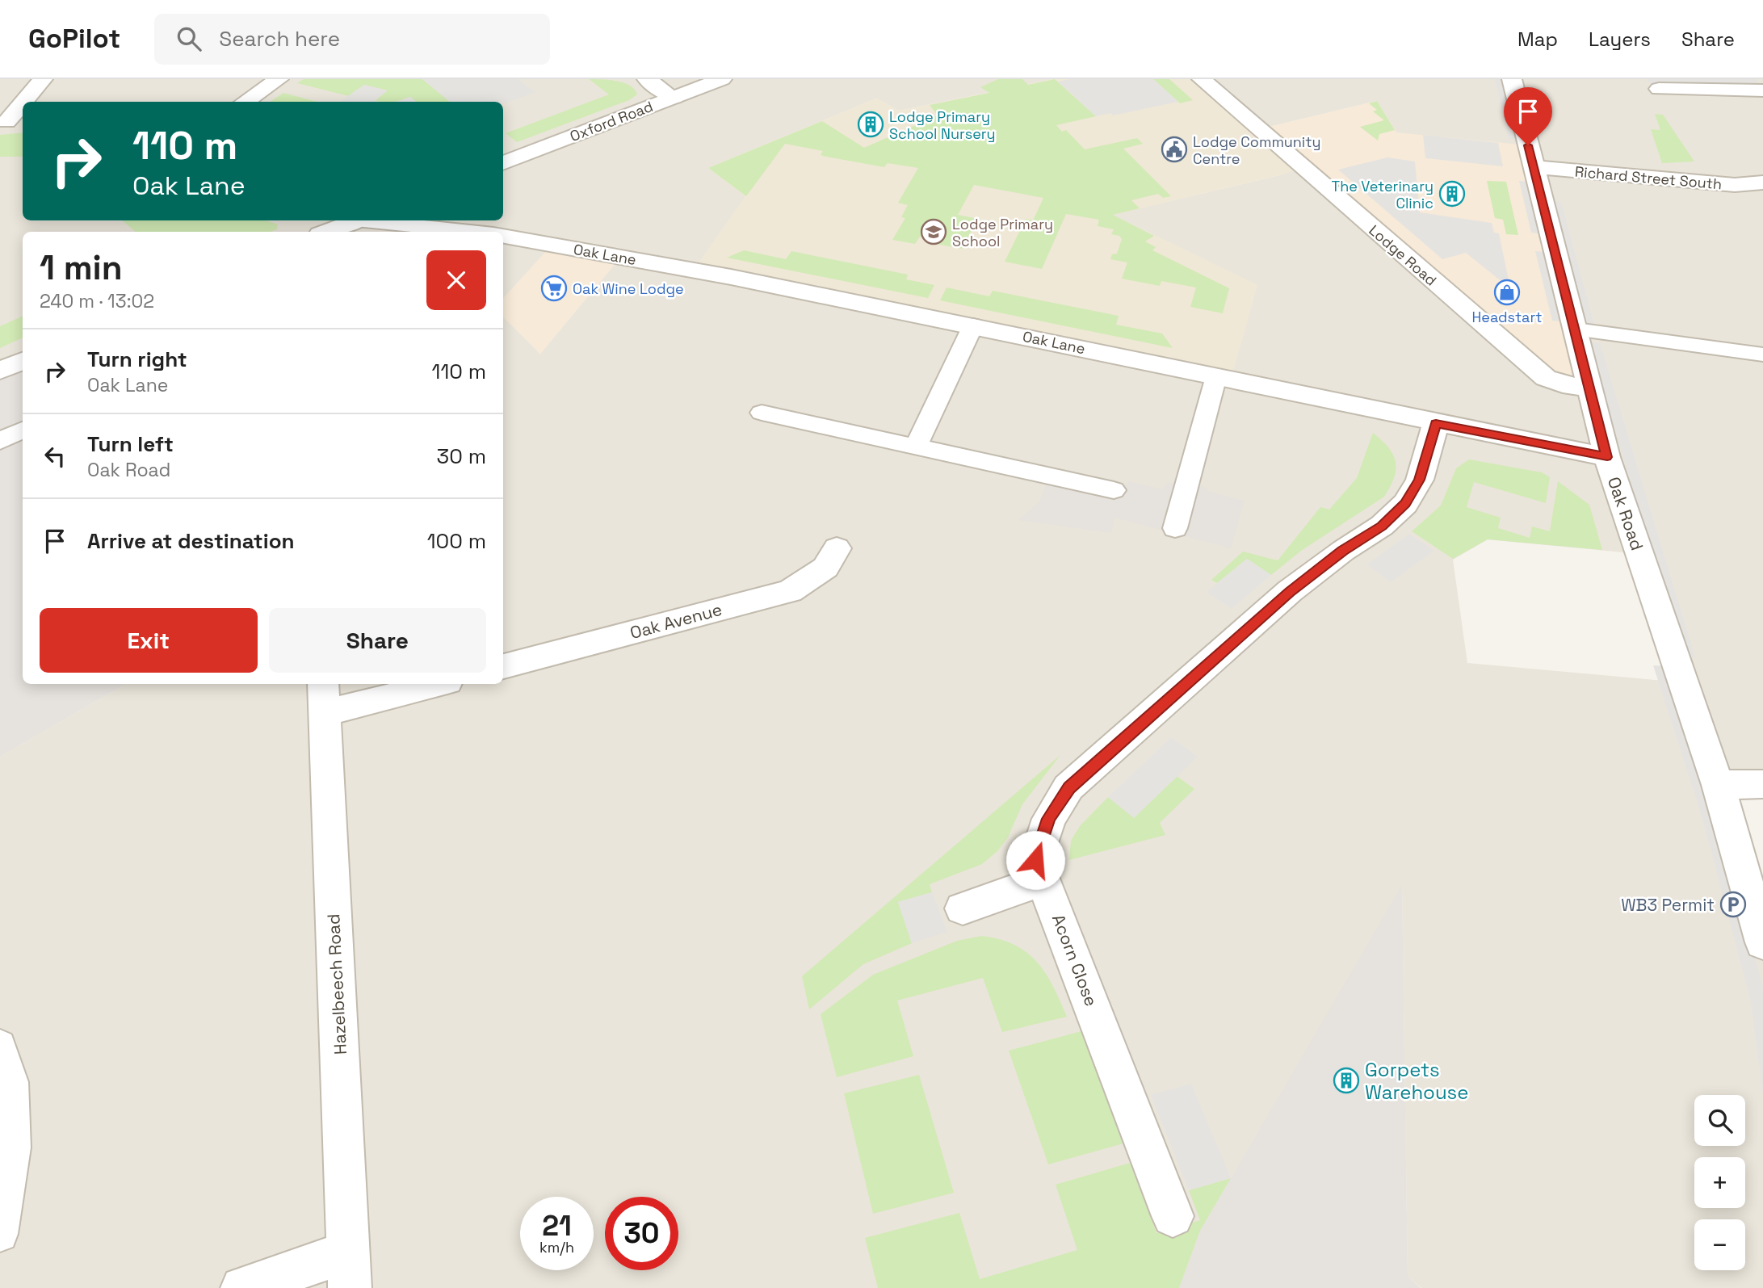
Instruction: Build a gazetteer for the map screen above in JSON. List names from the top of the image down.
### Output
{
  "streets": {
    "street": [
      "Oxford Road",
      "Richard Street South",
      "Oak Lane",
      "Lodge Road",
      "Oak Road",
      "Oak Avenue",
      "Acorn Close",
      "Hazelbeech Road"
    ]
  },
  "crossings": [
    ["Richard Street South", "Oak Road"],
    ["Oak Lane", "Oak Road"],
    ["Oak Lane", "Acorn Close"],
    ["Lodge Road", "Oak Road"]
  ],
  "places": {
    "building": ["Lodge Primary School Nursery", "The Veterinary Clinic", "Gorpets Warehouse"],
    "public building": ["Lodge Community Centre"],
    "school or university": ["Lodge Primary School"],
    "supermarket": ["Oak Wine Lodge"],
    "shop": ["Headstart"],
    "parking": ["WB3 Permit"]
  },
  "page": {
    "header": "GoPilot",
    "search": "Search here",
    "nav": ["Map", "Layers", "Share"],
    "turn": ["110 m", "Oak Lane"],
    "heading": ["1 min", "240 m · 13:02"],
    "list": [
      {
        "name": "Turn right",
        "note": "Oak Lane",
        "value": "110 m"
      },
      {
        "name": "Turn left",
        "note": "Oak Road",
        "value": "30 m"
      },
      {
        "name": "Arrive at destination",
        "value": "100 m"
      }
    ],
    "buttons": ["Exit", "Share"],
    "map_buttons": ["+", "−"],
    "speed": "21 km/h",
    "limit": "30"
  }
}
